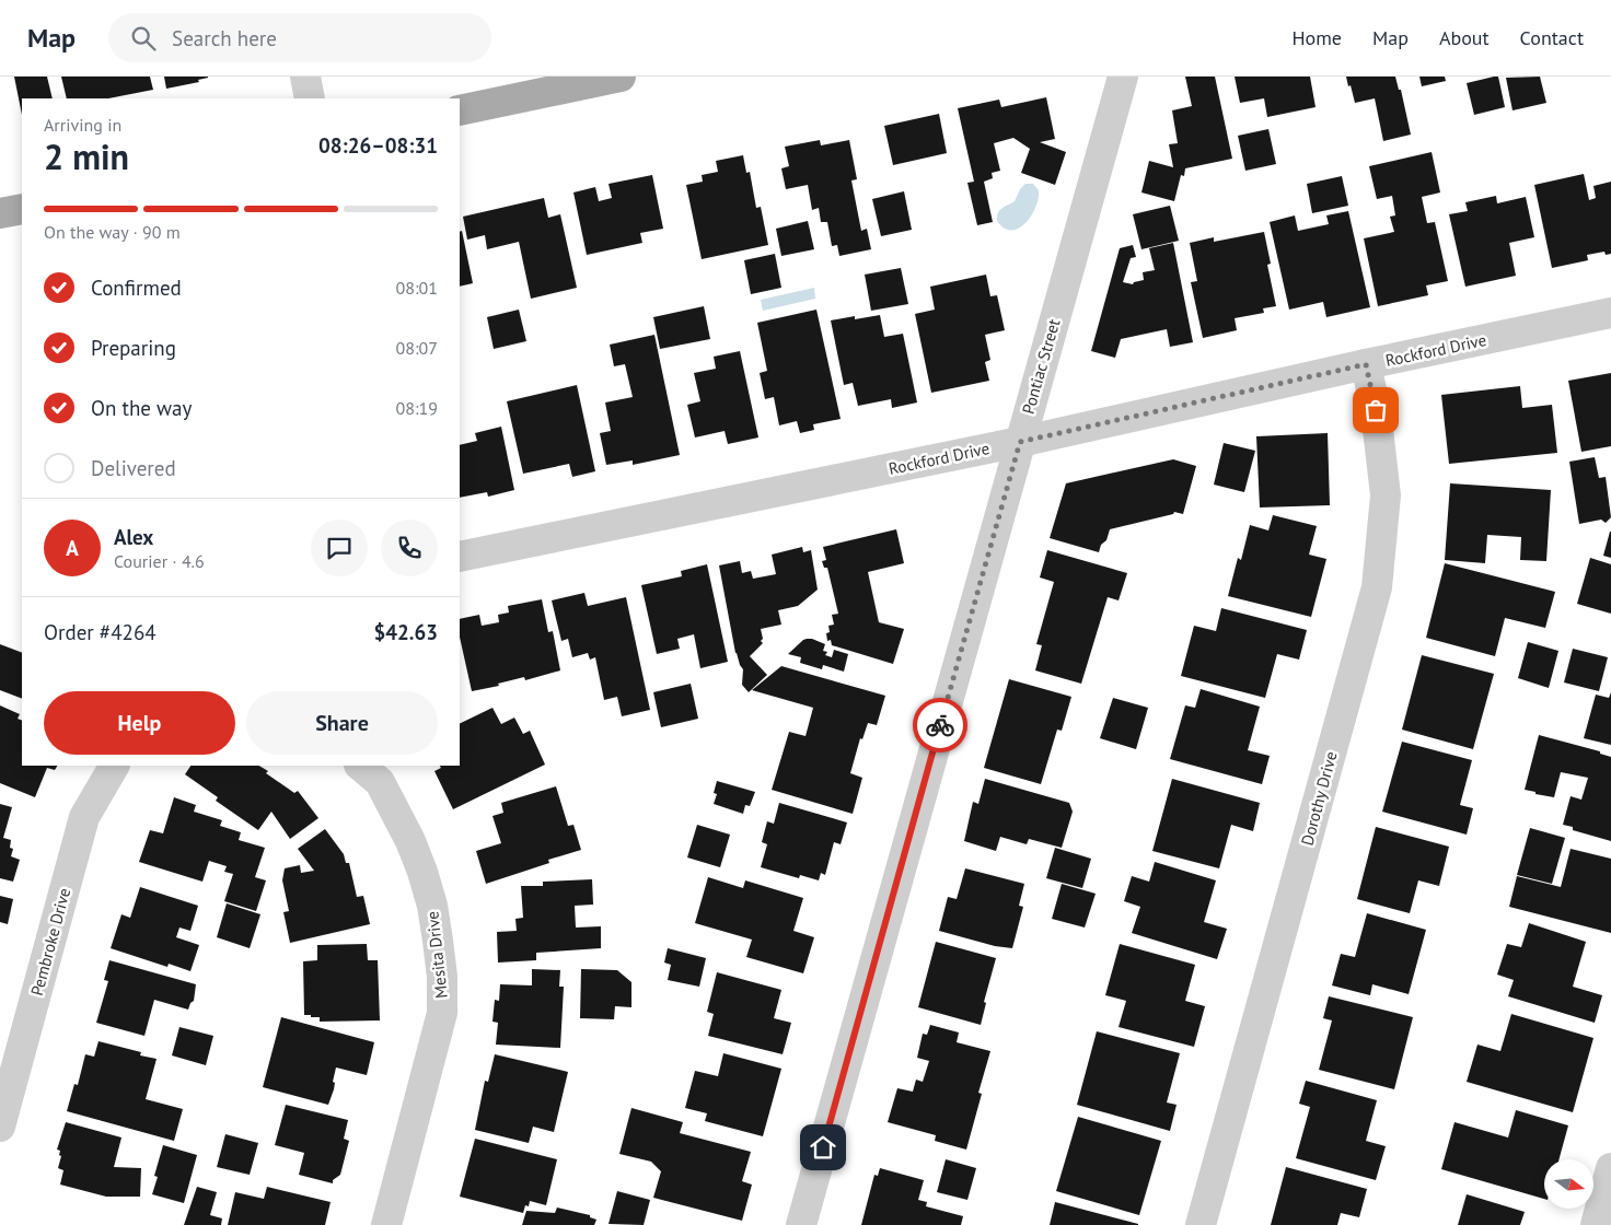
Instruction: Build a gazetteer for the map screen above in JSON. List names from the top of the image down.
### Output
{
  "streets": {
    "street": [
      "Rockford Drive",
      "Pontiac Street",
      "Dorothy Drive",
      "Pembroke Drive",
      "Mesita Drive"
    ]
  },
  "crossings": [
    ["Rockford Drive", "Pontiac Street"],
    ["Rockford Drive", "Dorothy Drive"]
  ],
  "north": "right",
  "page": {
    "header": "Map",
    "search": "Search here",
    "nav": [
      "Home",
      "Map",
      "About",
      "Contact"
    ],
    "heading": ["2 min", "Arriving in", "08:26–08:31"],
    "panel": [
      "Alex",
      "Courier · 4.6",
      "Order #4264",
      "$42.63"
    ],
    "bar": "On the way · 90 m",
    "list": [
      ["Confirmed", "08:01"],
      ["Preparing", "08:07"],
      ["On the way", "08:19"],
      "Delivered"
    ],
    "round": "A",
    "buttons": ["Help", "Share"]
  }
}
